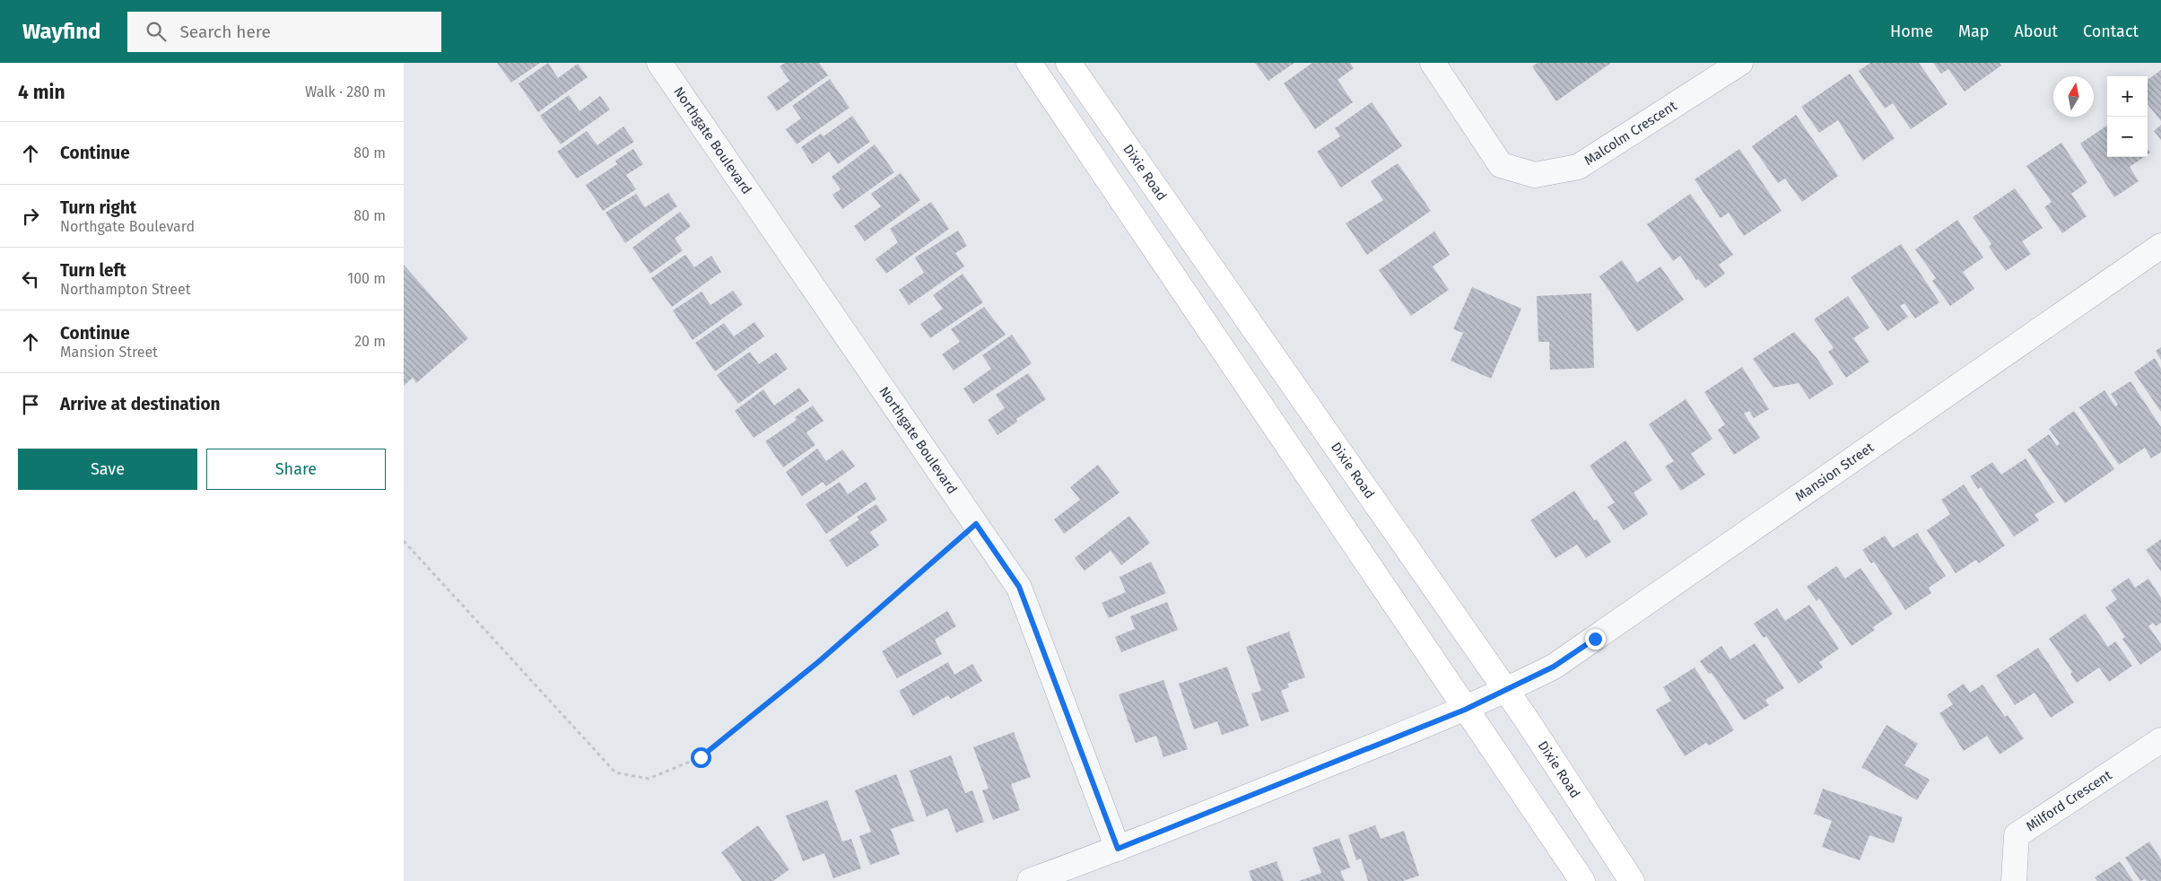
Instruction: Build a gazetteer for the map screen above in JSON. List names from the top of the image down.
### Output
{
  "streets": {
    "main road": ["Dixie Road"],
    "street": [
      "Malcolm Crescent",
      "Northgate Boulevard",
      "Mansion Street",
      "Milford Crescent"
    ]
  },
  "crossings": [
    ["Northgate Boulevard", "Mansion Street"],
    ["Dixie Road", "Mansion Street"]
  ],
  "north": "top",
  "page": {
    "header": "Wayfind",
    "search": "Search here",
    "nav": [
      "Home",
      "Map",
      "About",
      "Contact"
    ],
    "heading": ["4 min", "Walk · 280 m"],
    "map_buttons": ["+", "−"],
    "list": [
      ["Continue", "80 m"],
      ["Turn right", "Northgate Boulevard", "80 m"],
      ["Turn left", "Northampton Street", "100 m"],
      ["Continue", "Mansion Street", "20 m"],
      "Arrive at destination"
    ],
    "buttons": ["Save", "Share"]
  }
}
